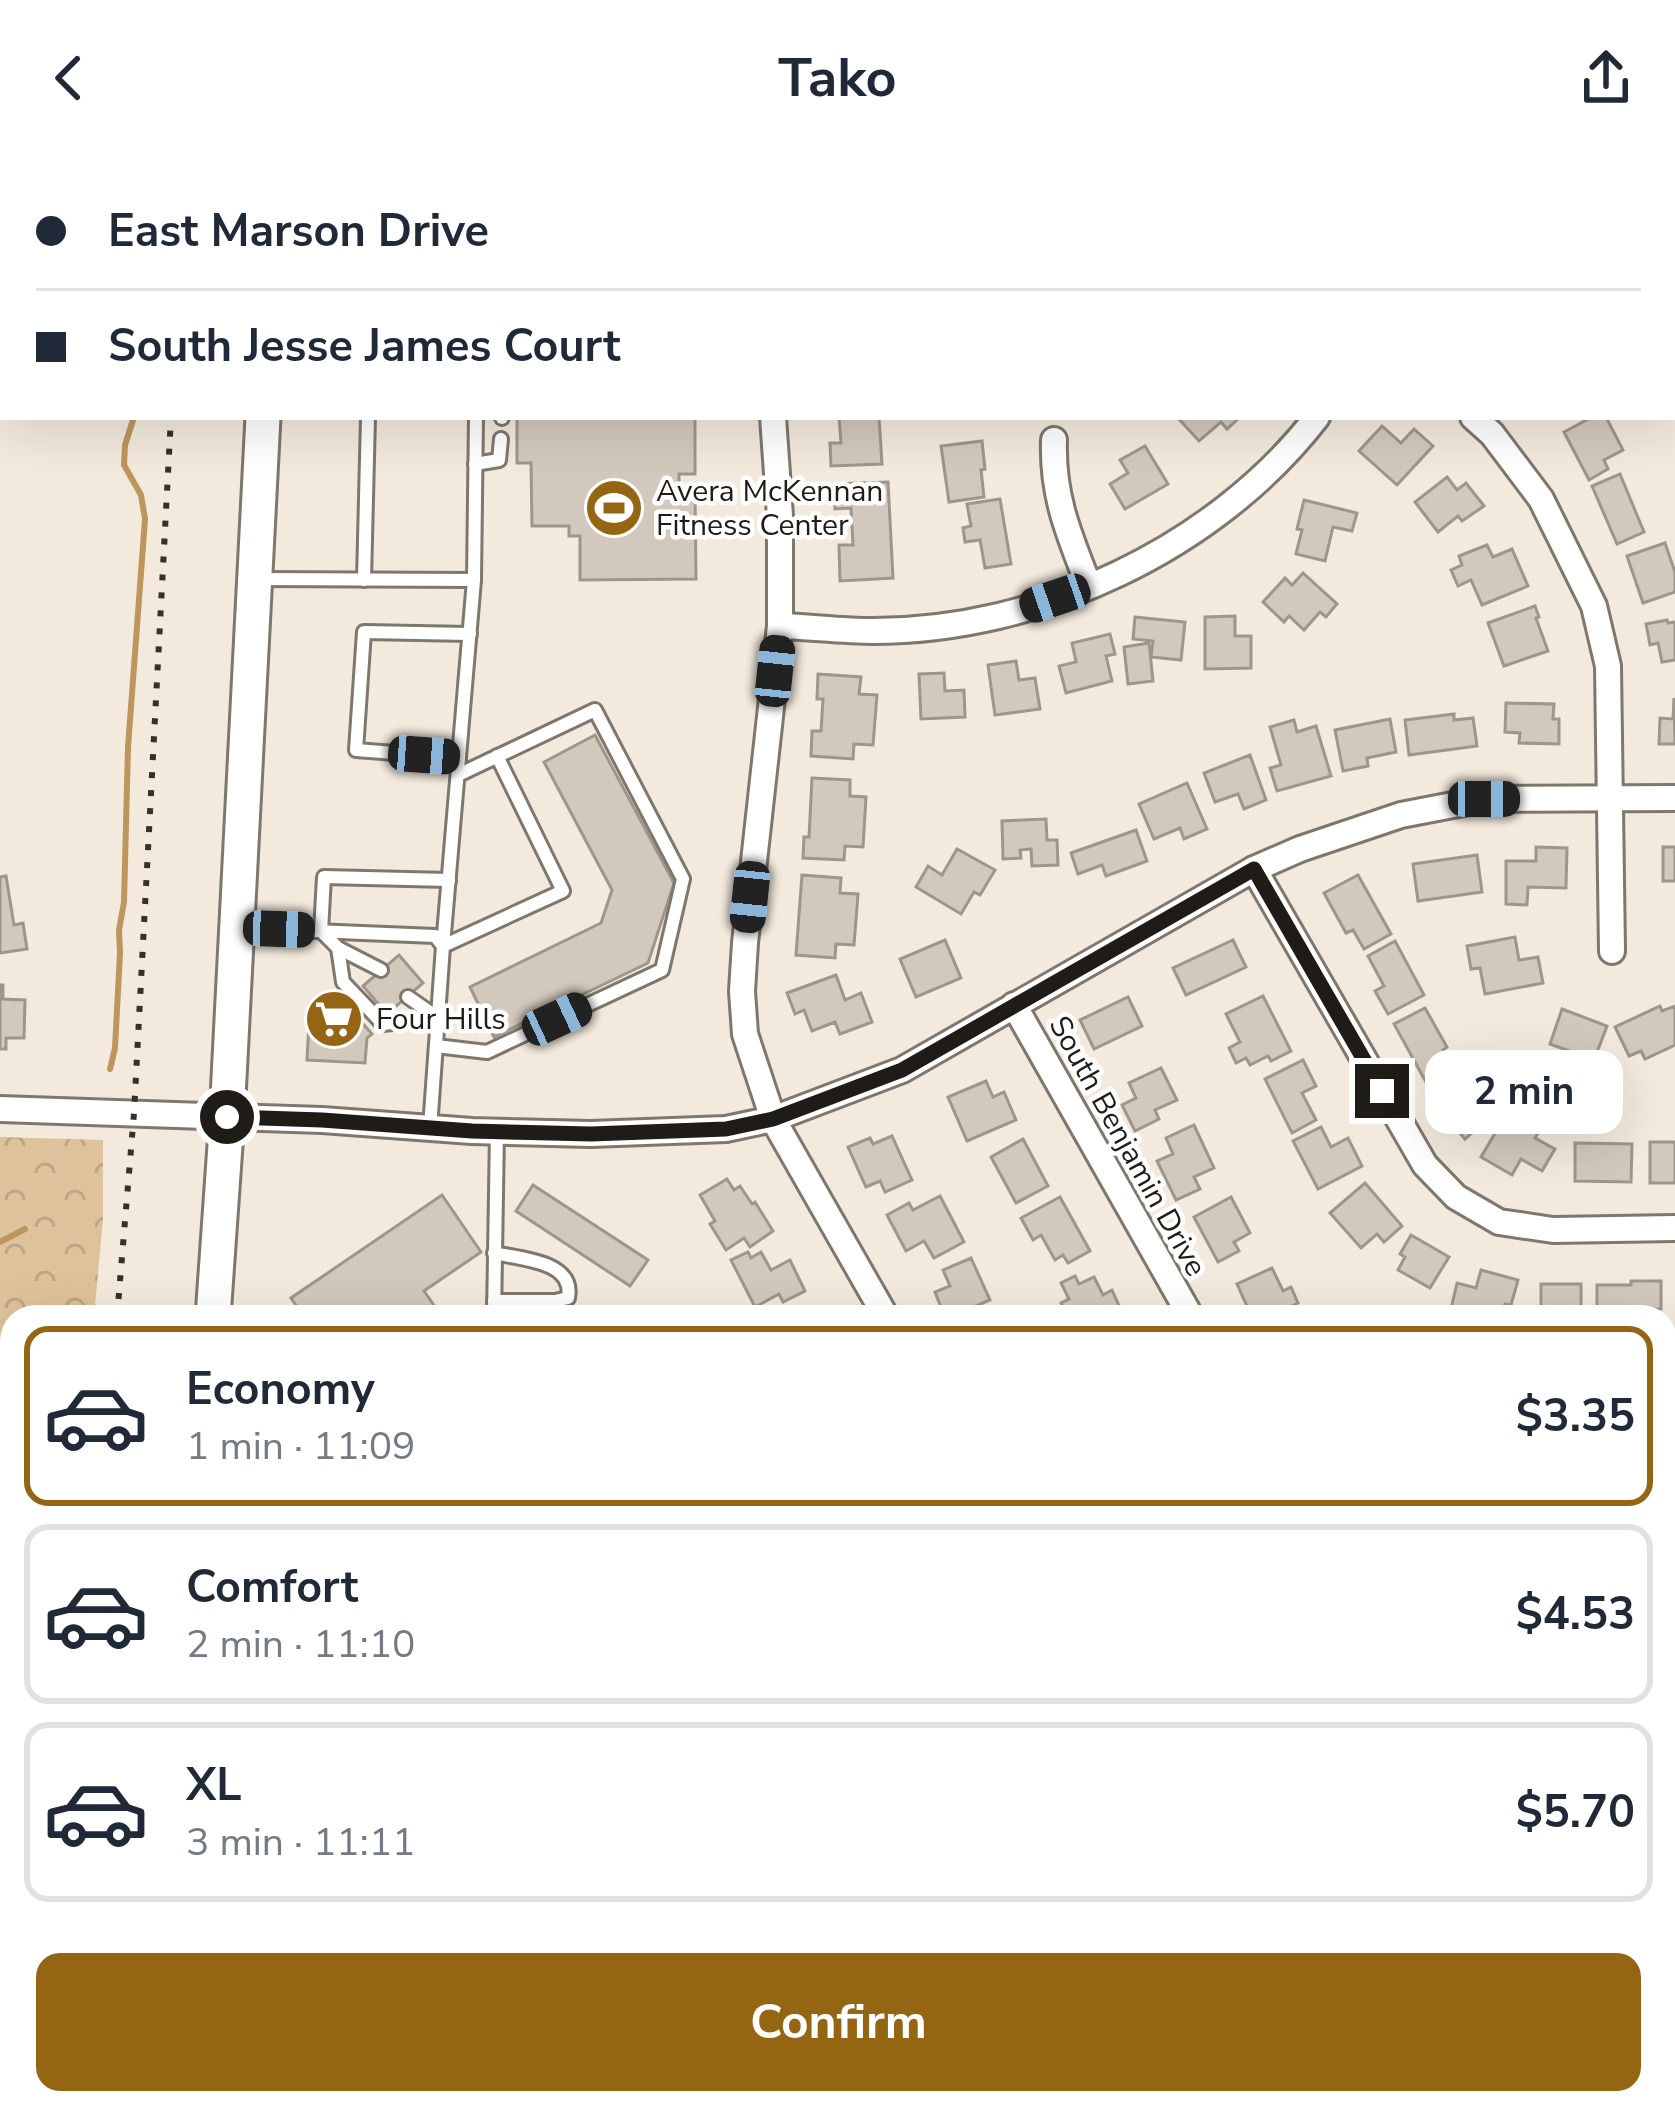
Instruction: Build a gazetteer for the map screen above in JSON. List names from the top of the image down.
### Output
{
  "streets": {
    "street": ["South Benjamin Drive"]
  },
  "places": {
    "sports": ["Avera McKennan Fitness Center"],
    "supermarket": ["Four Hills"]
  },
  "page": {
    "header": "Tako",
    "banner": ["East Marson Drive", "South Jesse James Court"],
    "bubble": "2 min",
    "list": [
      {
        "name": "Economy",
        "note": "1 min · 11:09",
        "value": "$3.35"
      },
      {
        "name": "Comfort",
        "note": "2 min · 11:10",
        "value": "$4.53"
      },
      {
        "name": "XL",
        "note": "3 min · 11:11",
        "value": "$5.70"
      }
    ],
    "buttons": "Confirm"
  }
}
